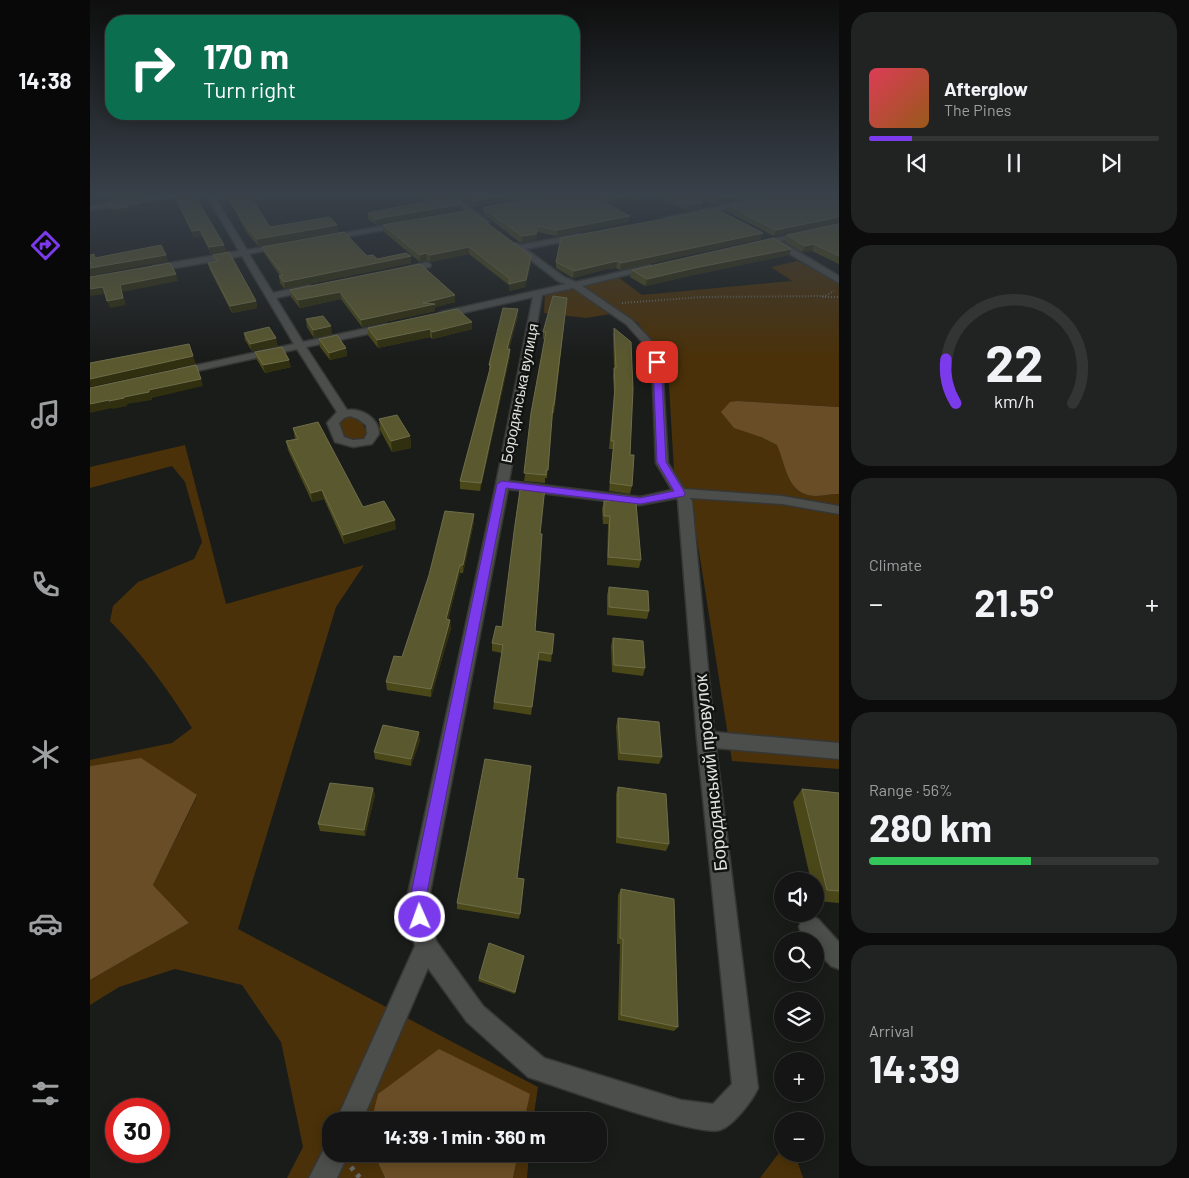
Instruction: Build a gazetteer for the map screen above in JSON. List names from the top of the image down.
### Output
{
  "streets": {
    "street": ["Бородянська вулиця", "Бородянський провулок"]
  },
  "crossings": [
    ["Бородянська вулиця", "Бородянський провулок"]
  ],
  "page": {
    "tabs": "14:38",
    "turn": ["170 m", "Turn right"],
    "song": ["Afterglow", "The Pines"],
    "tile": [
      "Climate",
      ["Range · 56%", "280 km"],
      ["Arrival", "14:39"]
    ],
    "heat": ["−", "21.5°", "+"],
    "map_buttons": ["+", "−"],
    "limit": "30",
    "trip": "14:39 · 1 min · 360 m",
    "gauge": ["22", "km/h"]
  }
}
